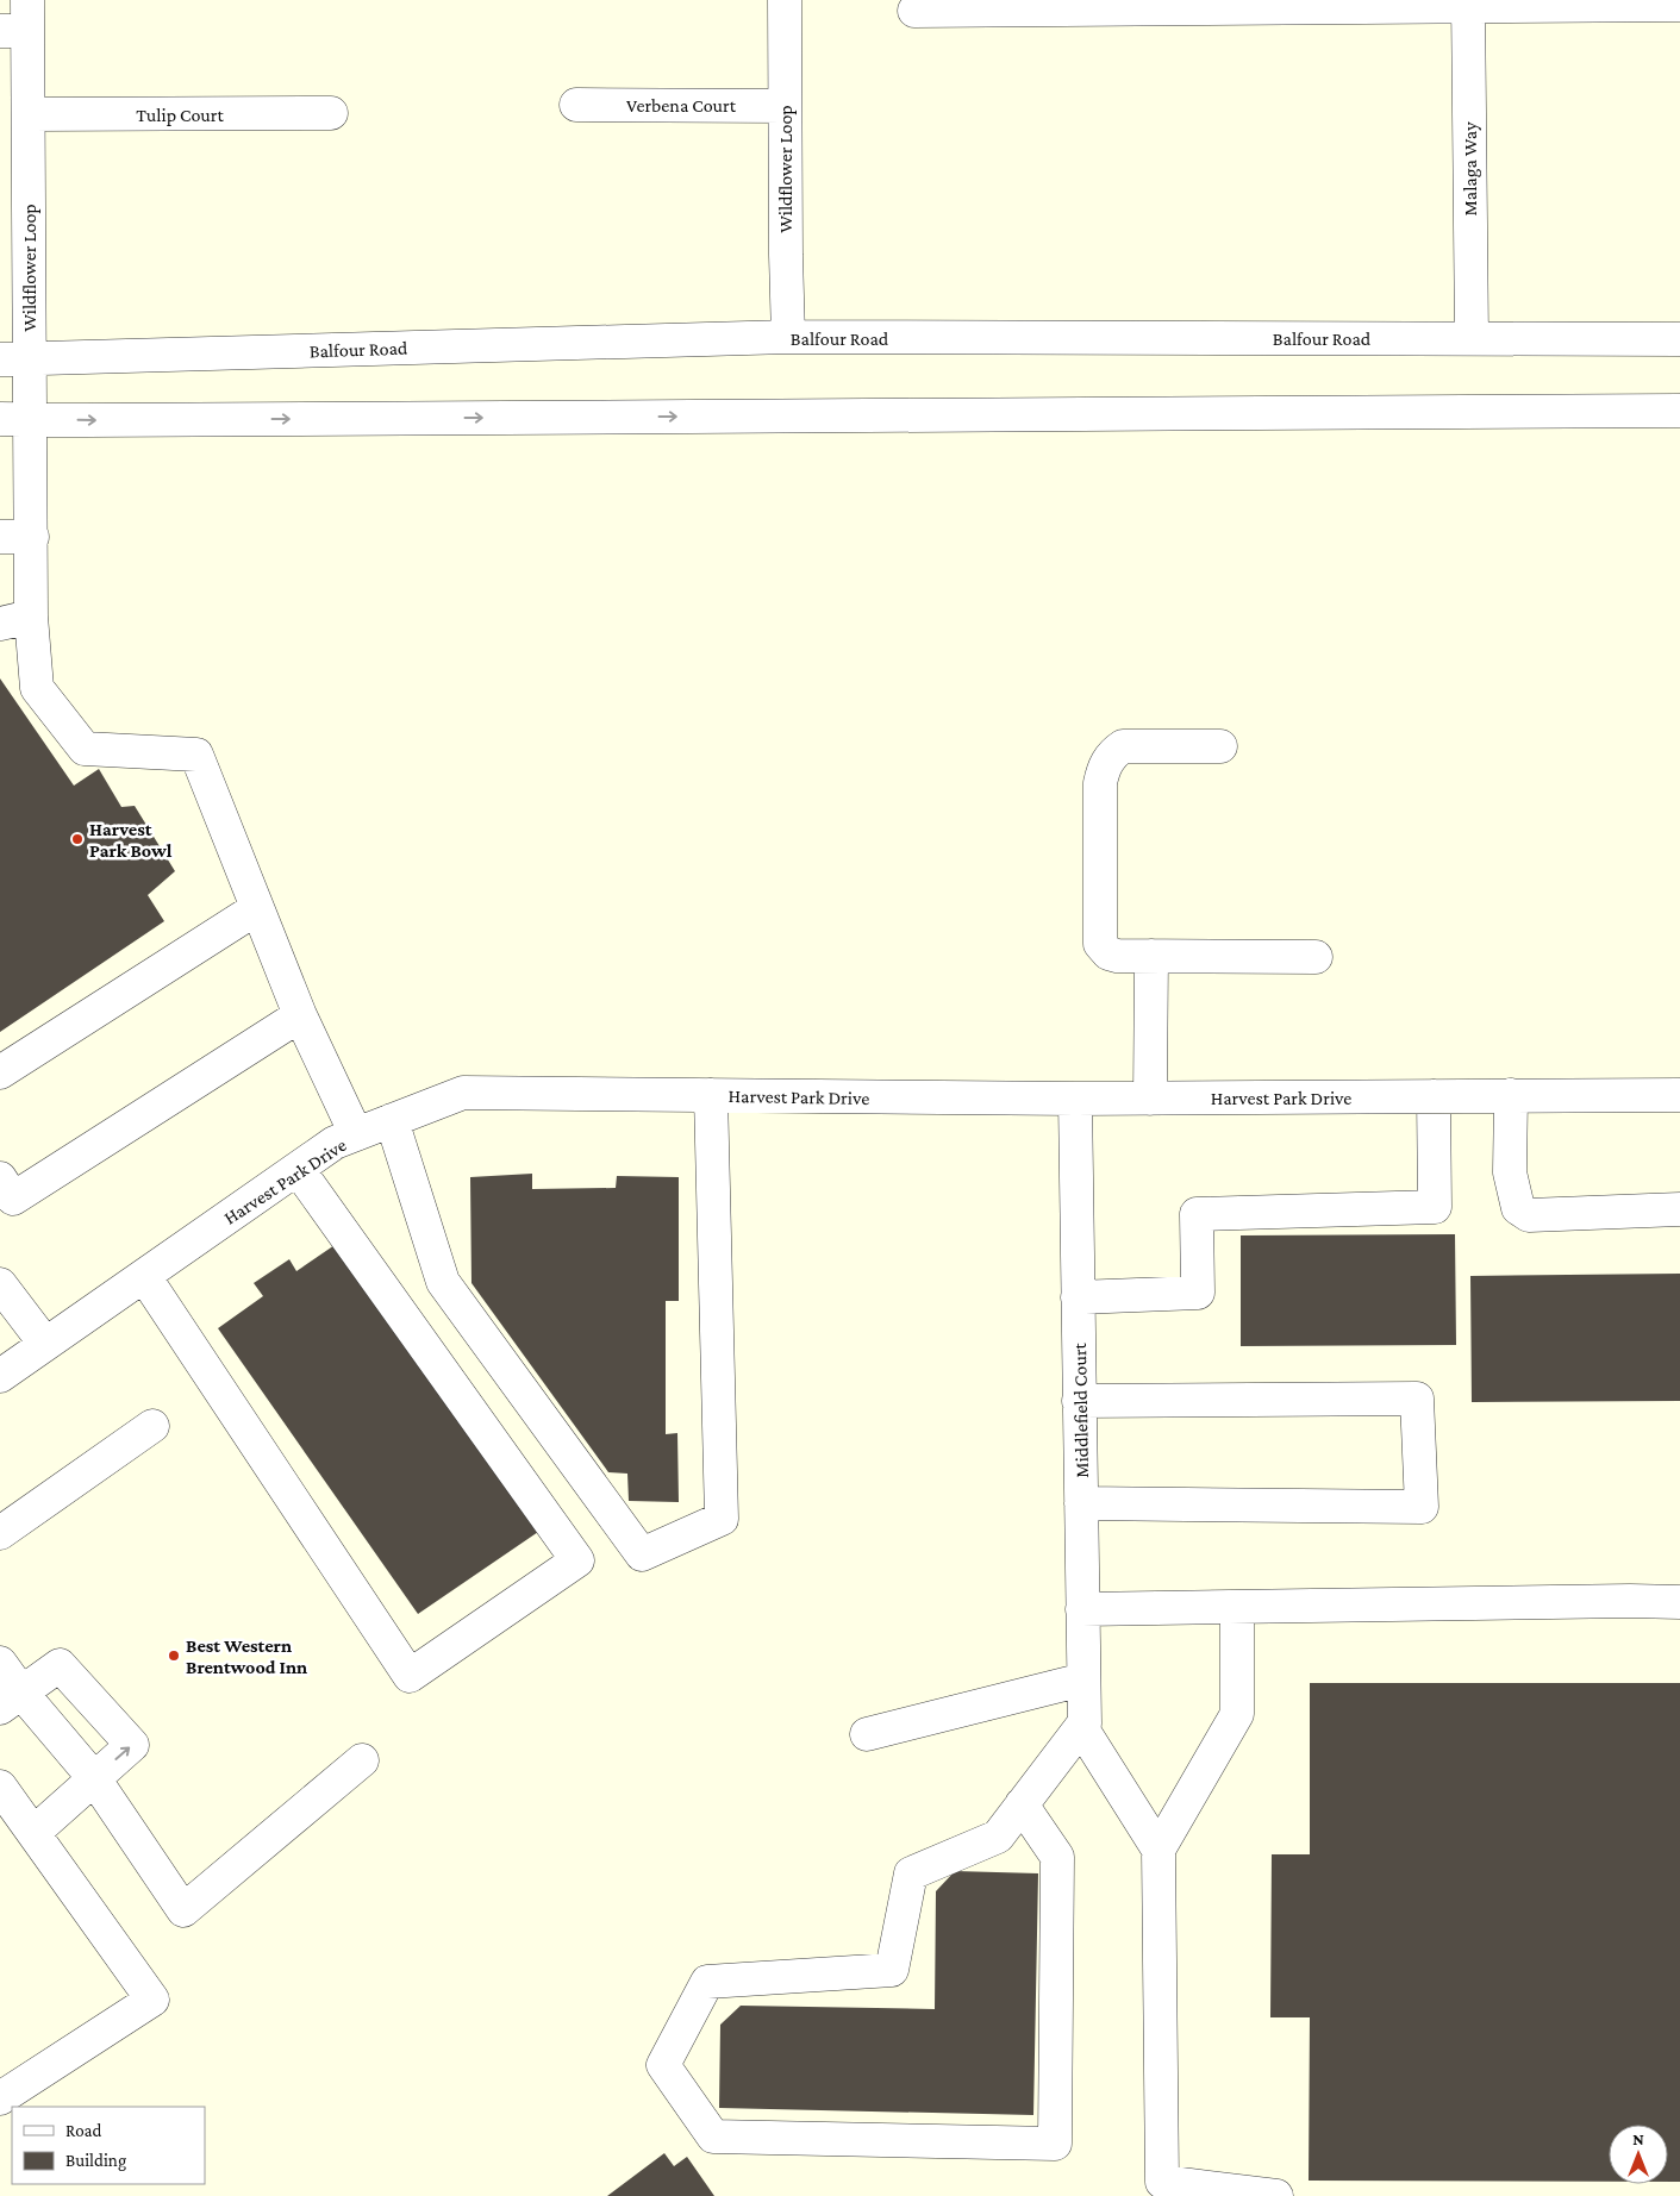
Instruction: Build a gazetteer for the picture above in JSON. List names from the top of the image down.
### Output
{
  "streets": {
    "street": [
      "Verbena Court",
      "Tulip Court",
      "Wildflower Loop",
      "Malaga Way",
      "Balfour Road",
      "Harvest Park Drive",
      "Middlefield Court"
    ]
  },
  "crossings": [
    ["Verbena Court", "Wildflower Loop"],
    ["Tulip Court", "Wildflower Loop"],
    ["Wildflower Loop", "Balfour Road"],
    ["Malaga Way", "Balfour Road"],
    ["Harvest Park Drive", "Middlefield Court"]
  ],
  "places": ["Harvest Park Bowl", "Best Western Brentwood Inn"],
  "legend": ["Road", "Building"],
  "north": "top"
}
